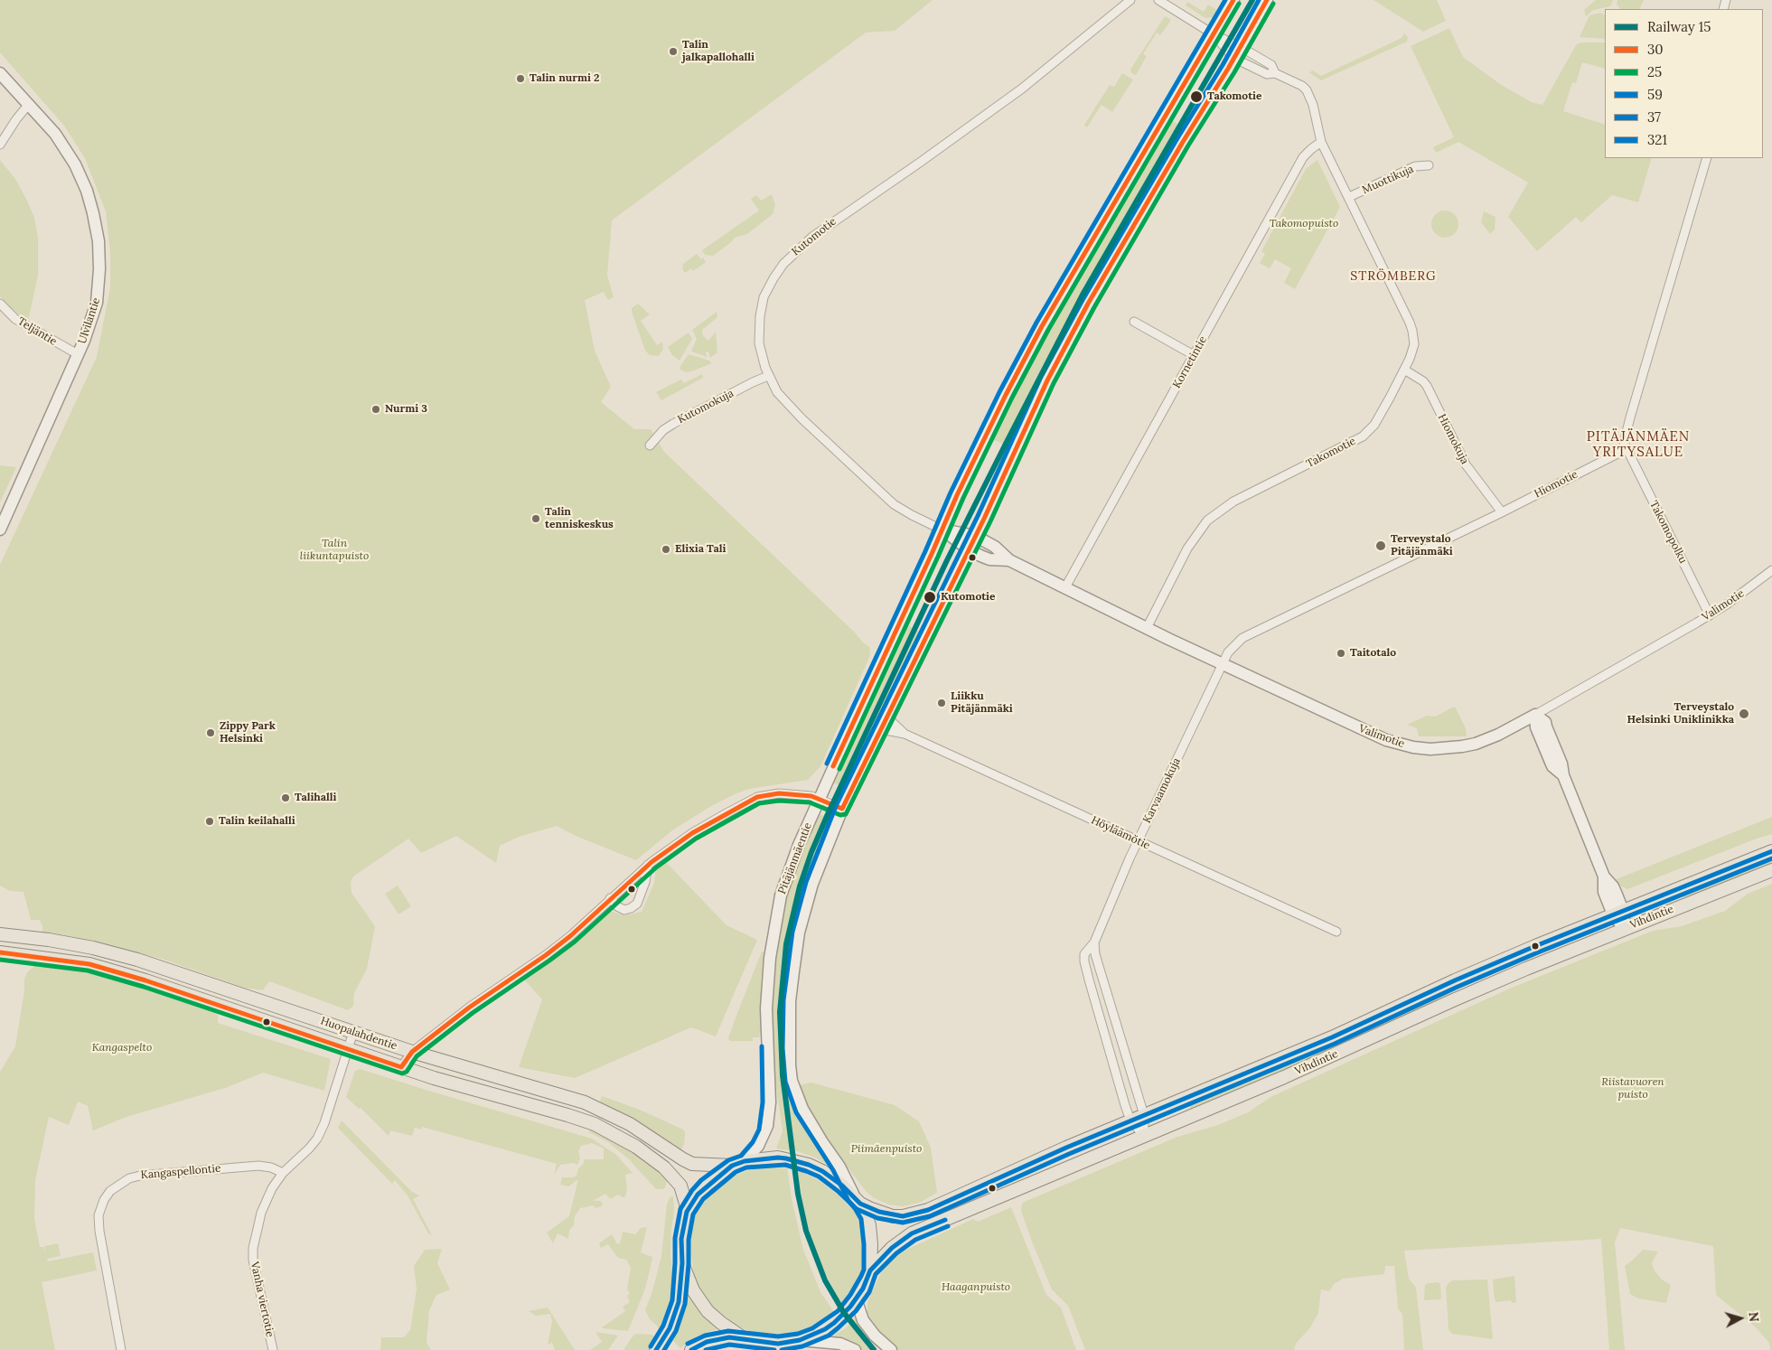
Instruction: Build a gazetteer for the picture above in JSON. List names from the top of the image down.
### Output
{
  "streets": {
    "main road": [
      "Ulvilantie",
      "Valimotie",
      "Pitäjänmäentie",
      "Vihdintie",
      "Huopalahdentie"
    ],
    "street": [
      "Muottikuja",
      "Kutomotie",
      "Teljäntie",
      "Kornetintie",
      "Kutomokuja",
      "Hiomokuja",
      "Takomotie",
      "Hiomotie",
      "Takomopolku",
      "Karvaamokuja",
      "Höyläämötie",
      "Kangaspellontie",
      "Vanha viertotie"
    ]
  },
  "crossings": [
    ["Muottikuja", "Takomotie"],
    ["Kutomotie", "Kutomokuja"],
    ["Kutomotie", "Valimotie"],
    ["Kutomotie", "Pitäjänmäentie"],
    ["Ulvilantie", "Teljäntie"],
    ["Kornetintie", "Takomotie"],
    ["Kornetintie", "Valimotie"],
    ["Hiomokuja", "Takomotie"],
    ["Hiomokuja", "Hiomotie"],
    ["Takomotie", "Valimotie"],
    ["Takomotie", "Pitäjänmäentie"],
    ["Hiomotie", "Takomopolku"],
    ["Hiomotie", "Valimotie"],
    ["Hiomotie", "Karvaamokuja"],
    ["Takomopolku", "Valimotie"],
    ["Valimotie", "Karvaamokuja"],
    ["Valimotie", "Pitäjänmäentie"],
    ["Karvaamokuja", "Höyläämötie"],
    ["Karvaamokuja", "Vihdintie"],
    ["Huopalahdentie", "Vanha viertotie"],
    ["Kangaspellontie", "Vanha viertotie"]
  ],
  "districts": ["STRÖMBERG", "PITÄJÄNMÄEN YRITYSALUE"],
  "parks": [
    "Takomopuisto",
    "Talin liikuntapuisto",
    "Kangaspelto",
    "Riistavuoren puisto",
    "Piimäenpuisto",
    "Haaganpuisto"
  ],
  "places": [
    "Talin jalkapallohalli",
    "Talin nurmi 2",
    "Takomotie",
    "Nurmi 3",
    "Talin tenniskeskus",
    "Terveystalo Pitäjänmäki",
    "Elixia Tali",
    "Kutomotie",
    "Taitotalo",
    "Liikku Pitäjänmäki",
    "Terveystalo Helsinki Uniklinikka",
    "Zippy Park Helsinki",
    "Talihalli",
    "Talin keilahalli"
  ],
  "lines": [
    "rail line 15",
    "transit line 30",
    "transit line 59",
    "transit line 25",
    "transit line 37",
    "transit line 321"
  ],
  "legend": [
    "Railway 15",
    "30",
    "25",
    "59",
    "37",
    "321"
  ],
  "north": "right"
}
